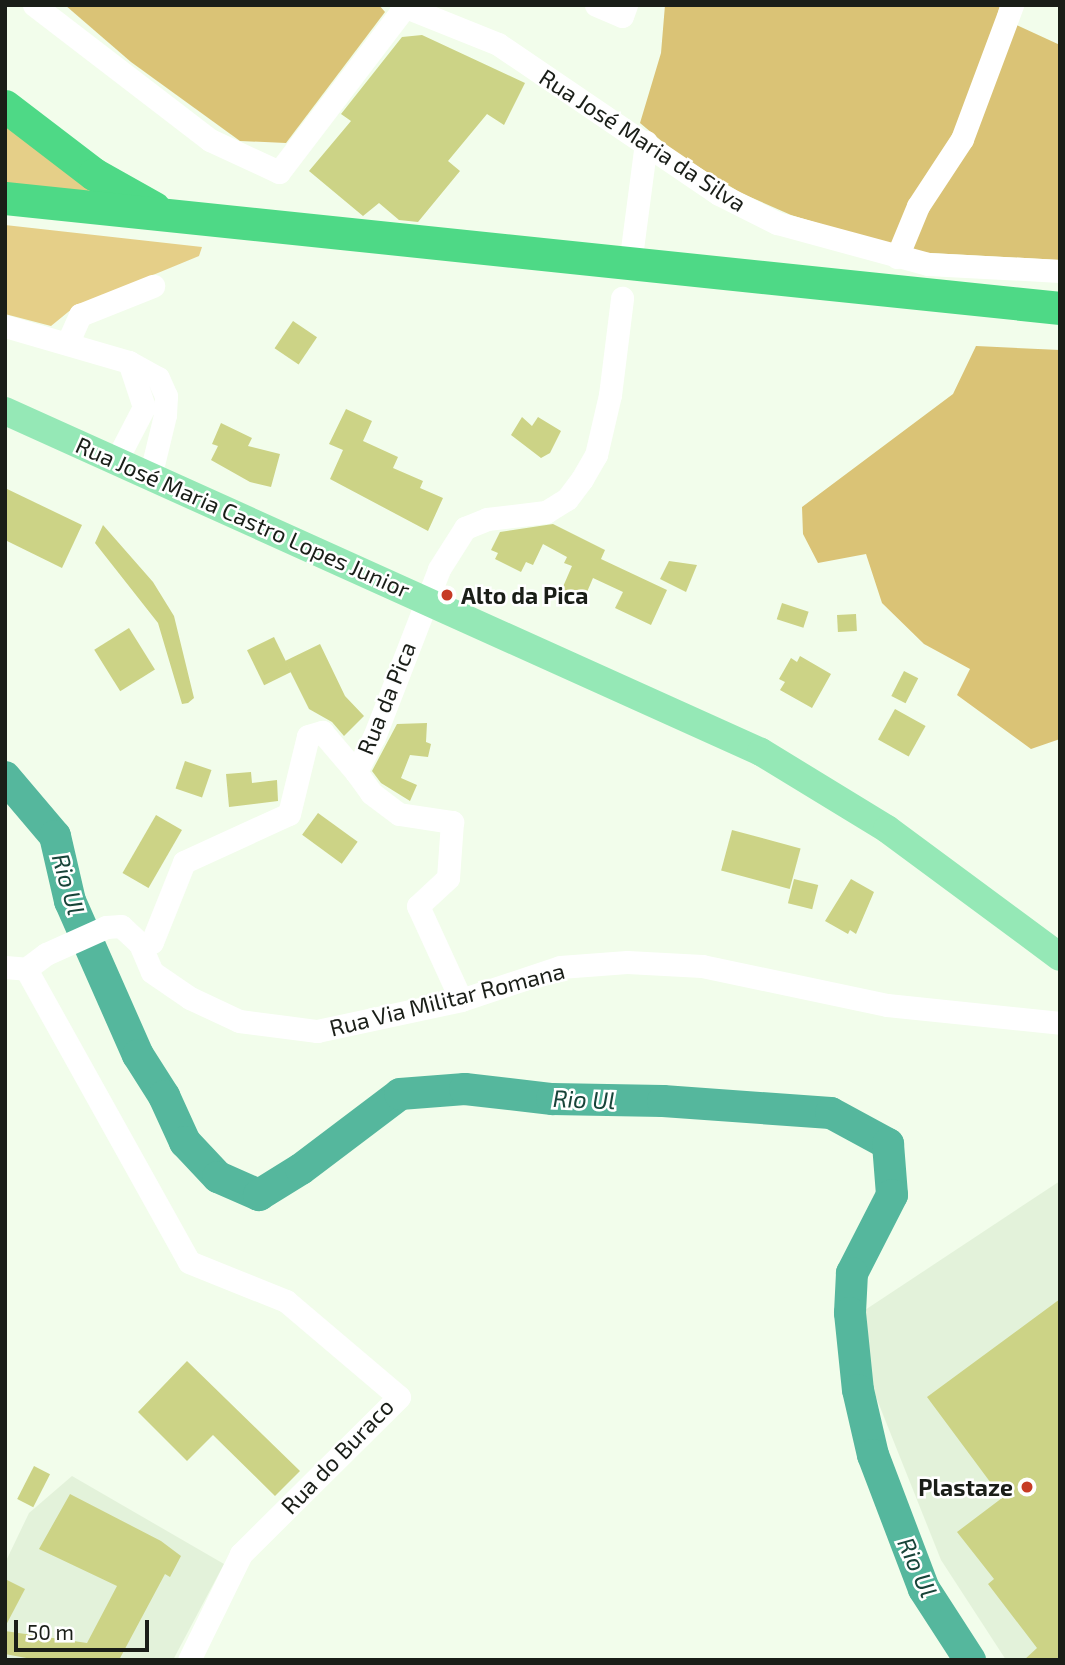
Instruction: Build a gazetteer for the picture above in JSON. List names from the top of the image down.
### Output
{
  "streets": {
    "main road": ["Rua José Maria Castro Lopes Junior"],
    "street": [
      "Rua José Maria da Silva",
      "Rua da Pica",
      "Rua Via Militar Romana",
      "Rua do Buraco"
    ]
  },
  "crossings": [
    ["Rua José Maria Castro Lopes Junior", "Rua da Pica"],
    ["Rua da Pica", "Rua Via Militar Romana"]
  ],
  "water": ["Rio Ul"],
  "places": ["Alto da Pica", "Plastaze"],
  "scale_bar": "50 m"
}
